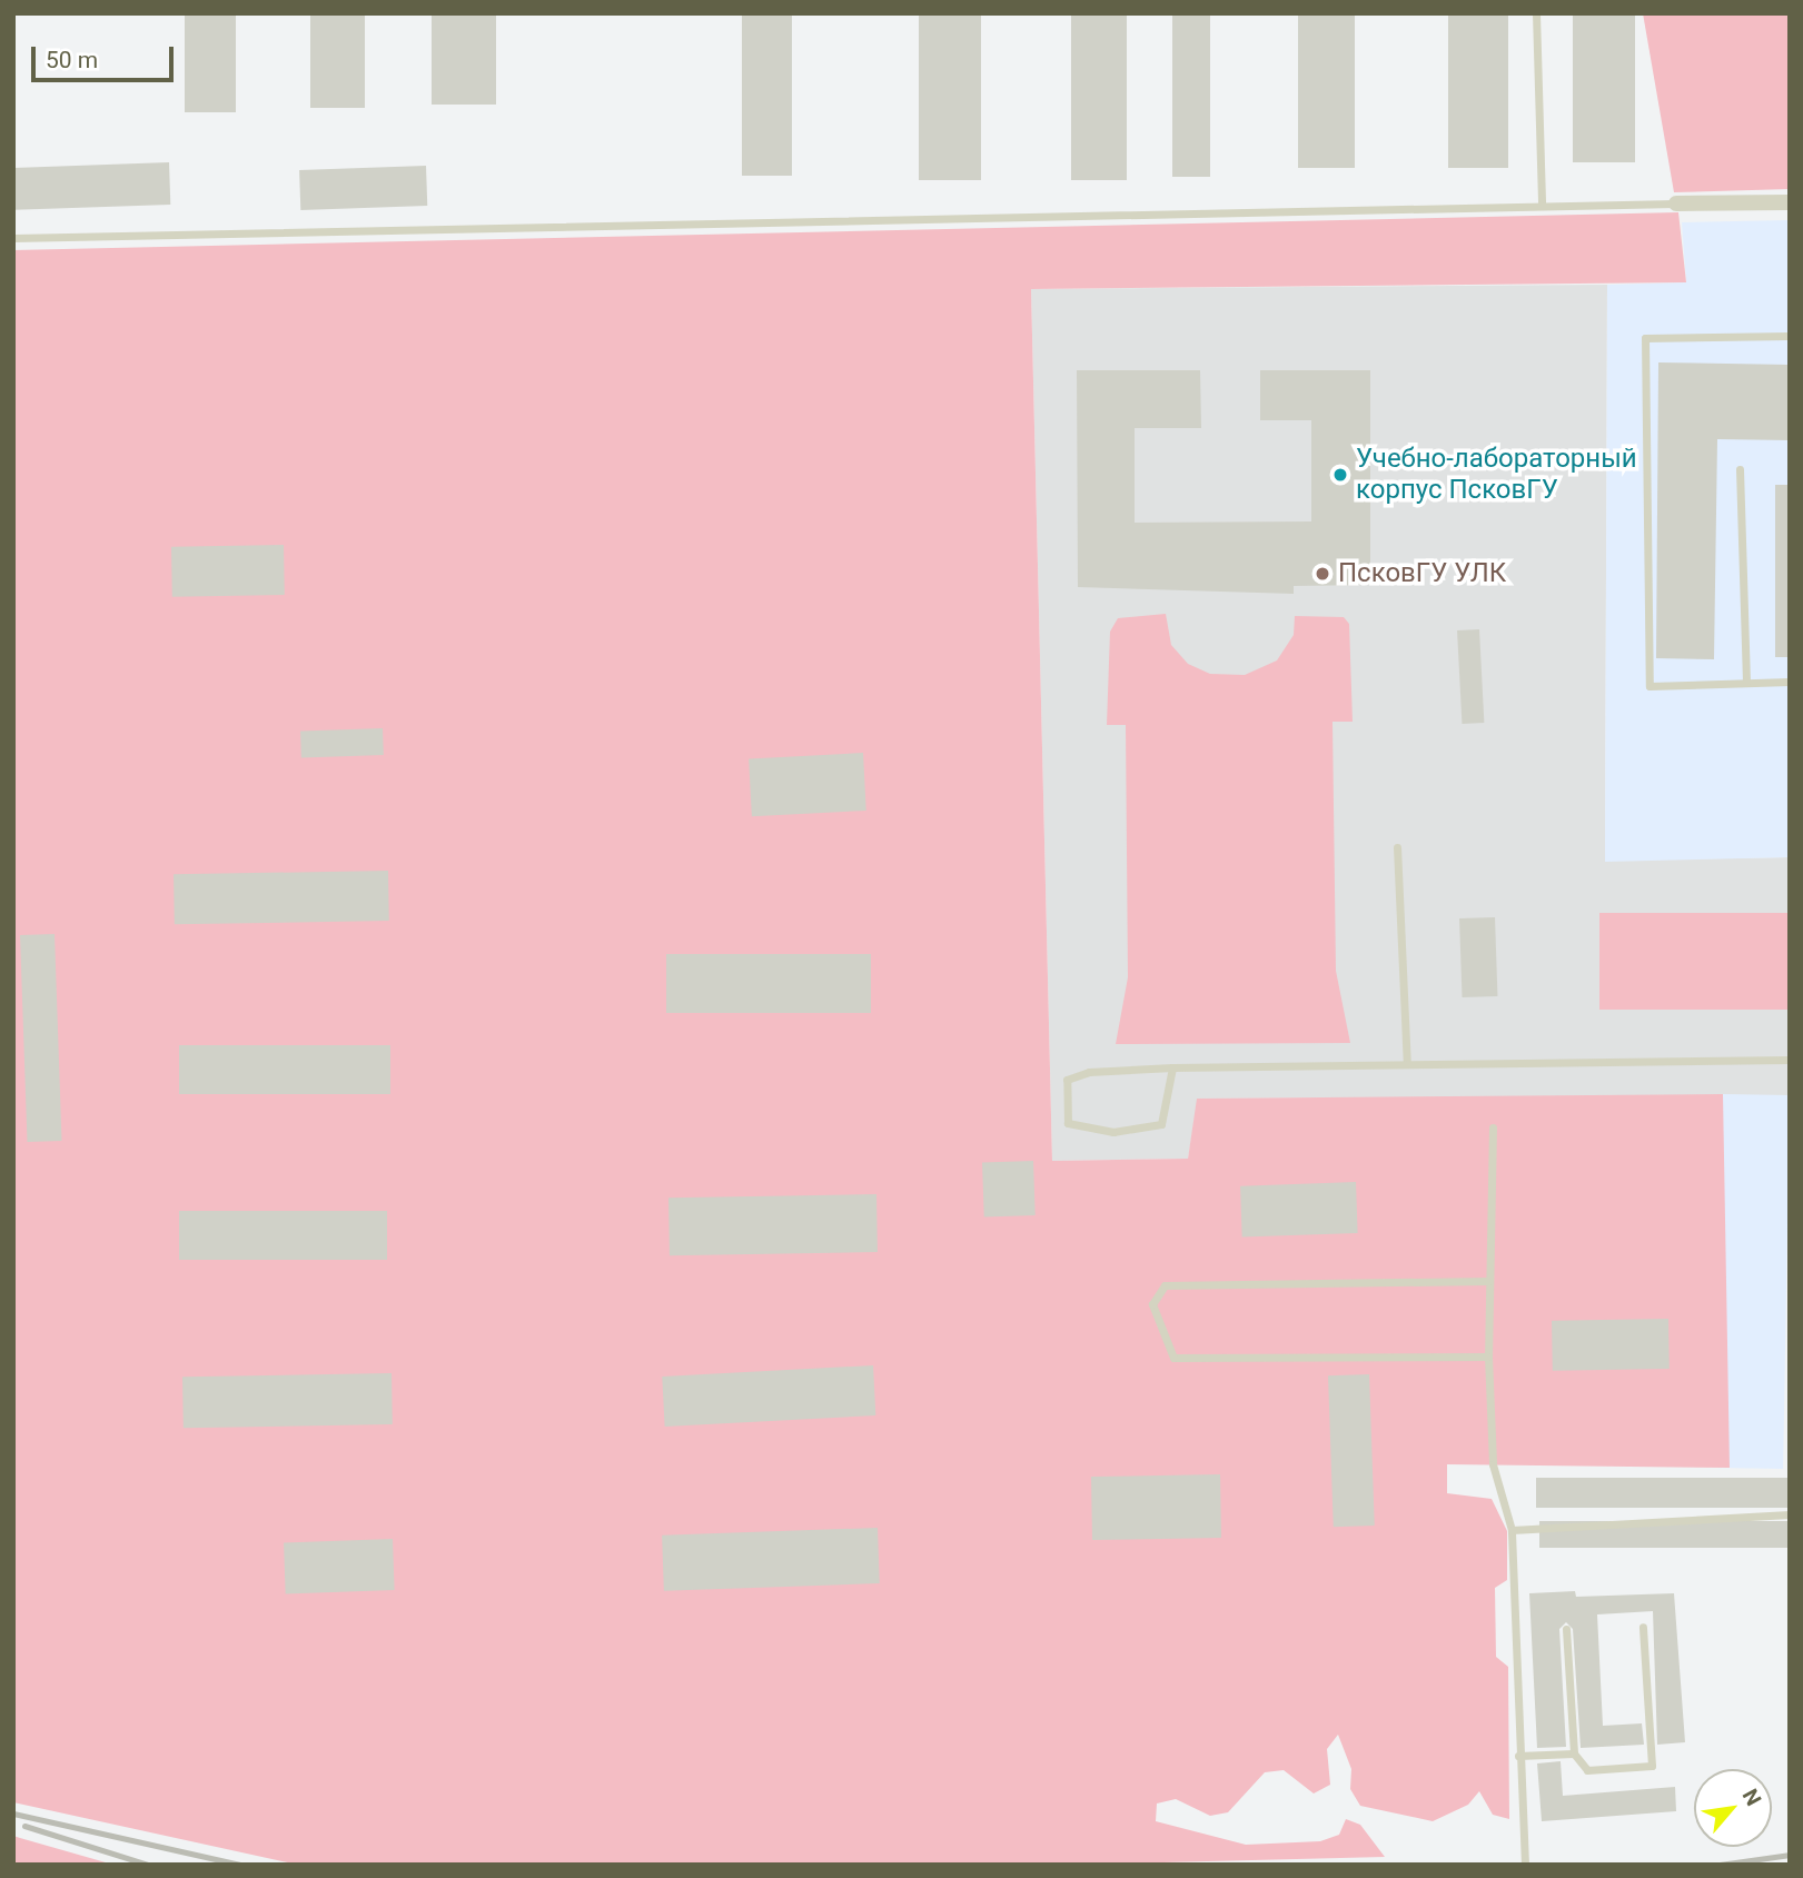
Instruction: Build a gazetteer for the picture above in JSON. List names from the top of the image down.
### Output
{
  "places": ["Учебно-лабораторный корпус ПсковГУ", "ПсковГУ УЛК"],
  "scale_bar": "50 m",
  "north": "top right"
}
